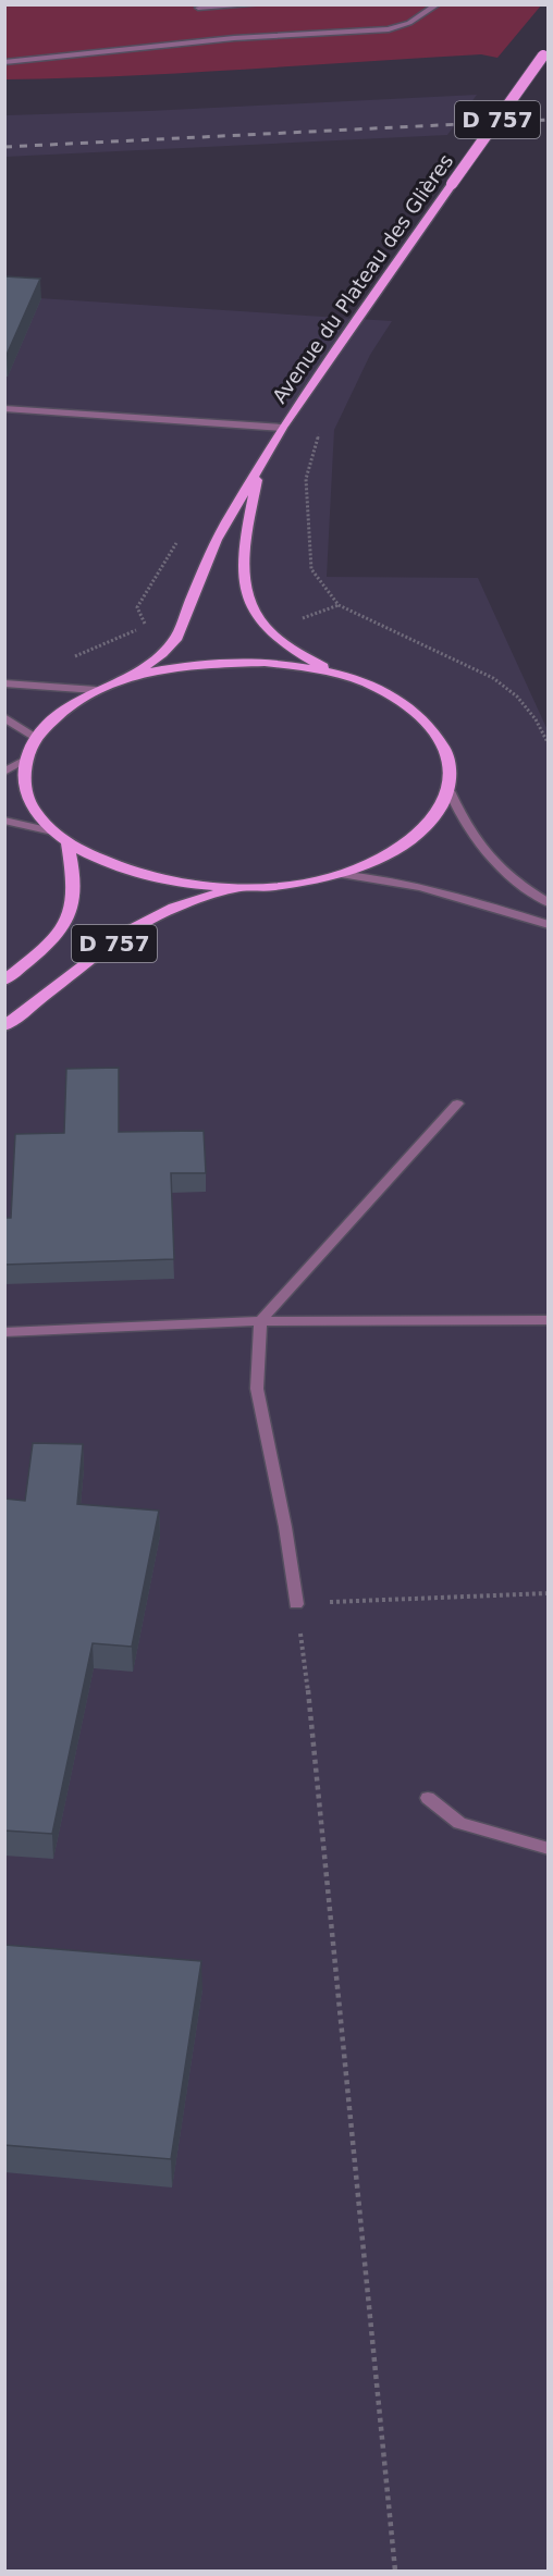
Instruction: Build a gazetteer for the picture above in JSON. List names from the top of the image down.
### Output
{
  "streets": {
    "main road": ["D 757", "Avenue du Plateau des Glières"]
  }
}
